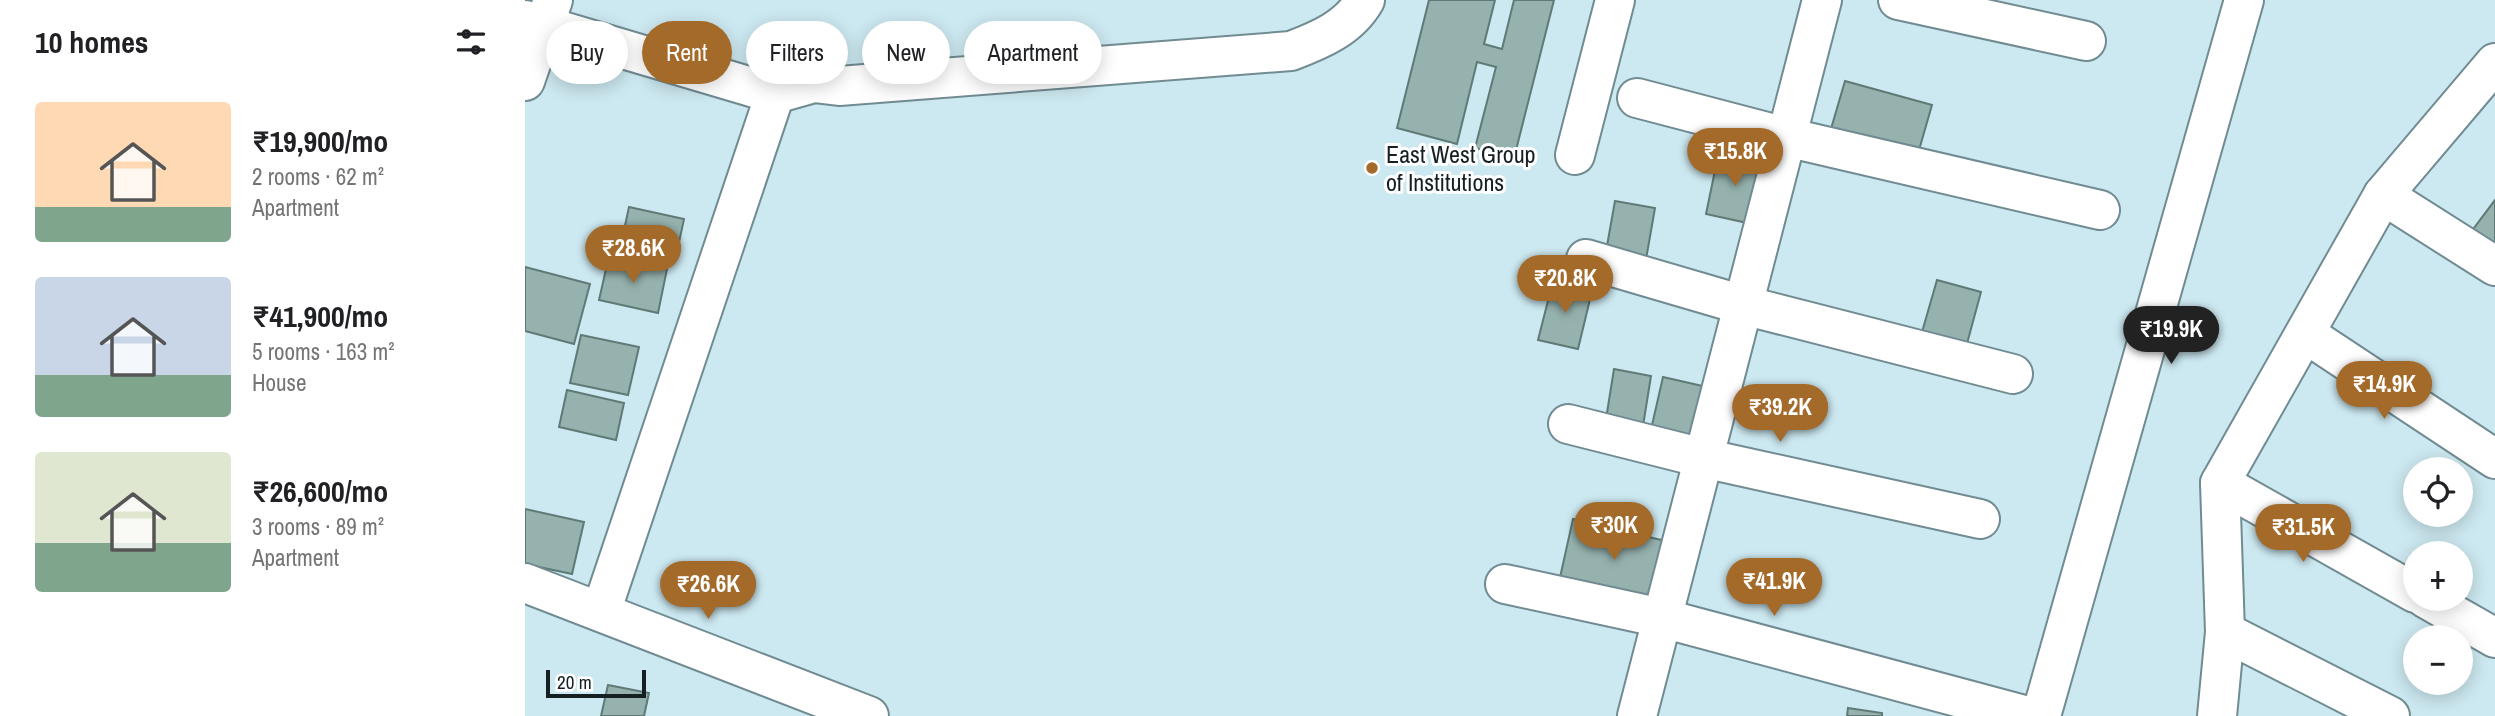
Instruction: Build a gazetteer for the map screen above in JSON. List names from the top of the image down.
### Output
{
  "places": ["East West Group of Institutions"],
  "scale_bar": "20 m",
  "page": {
    "heading": "10 homes",
    "chip": [
      "Buy",
      "Rent",
      "Filters",
      "New",
      "Apartment"
    ],
    "list": [
      {
        "name": "₹19,900/mo",
        "note": "2 rooms · 62 m² · Apartment"
      },
      {
        "name": "₹41,900/mo",
        "note": "5 rooms · 163 m² · House"
      },
      {
        "name": "₹26,600/mo",
        "note": "3 rooms · 89 m² · Apartment"
      }
    ],
    "price": [
      "₹15.8K",
      "₹28.6K",
      "₹20.8K",
      "₹19.9K",
      "₹14.9K",
      "₹39.2K",
      "₹30K",
      "₹31.5K",
      "₹41.9K",
      "₹26.6K"
    ],
    "map_buttons": ["+", "−"],
    "scale": "20 m"
  }
}
